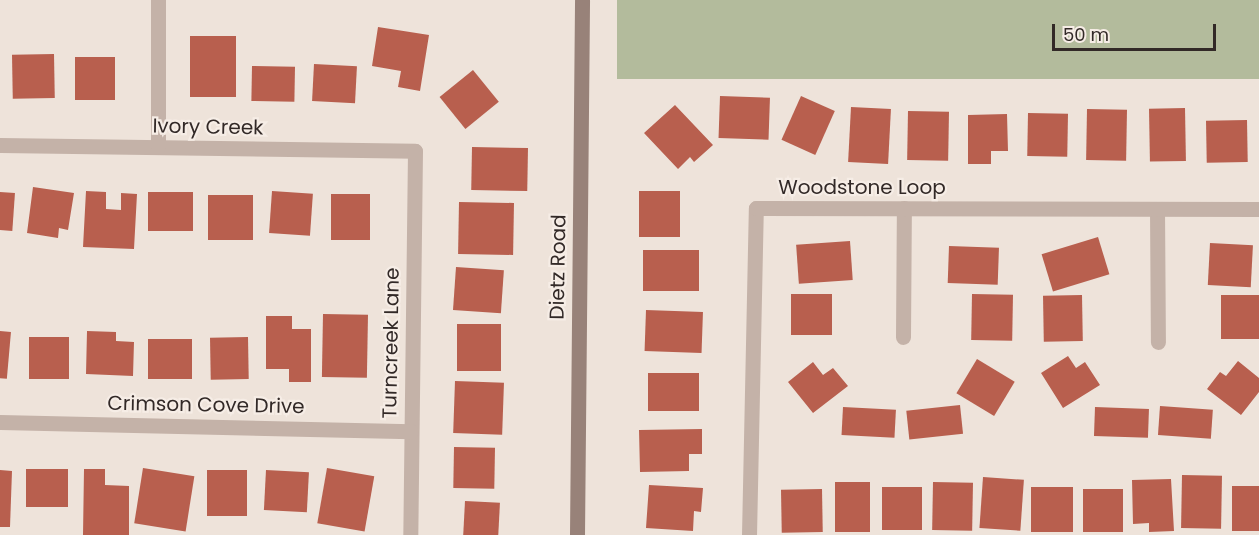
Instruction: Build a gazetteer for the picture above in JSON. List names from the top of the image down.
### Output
{
  "streets": {
    "street": [
      "Ivory Creek",
      "Woodstone Loop",
      "Dietz Road",
      "Turncreek Lane",
      "Crimson Cove Drive"
    ]
  },
  "crossings": [
    ["Ivory Creek", "Turncreek Lane"],
    ["Turncreek Lane", "Crimson Cove Drive"]
  ],
  "scale_bar": "50 m"
}
